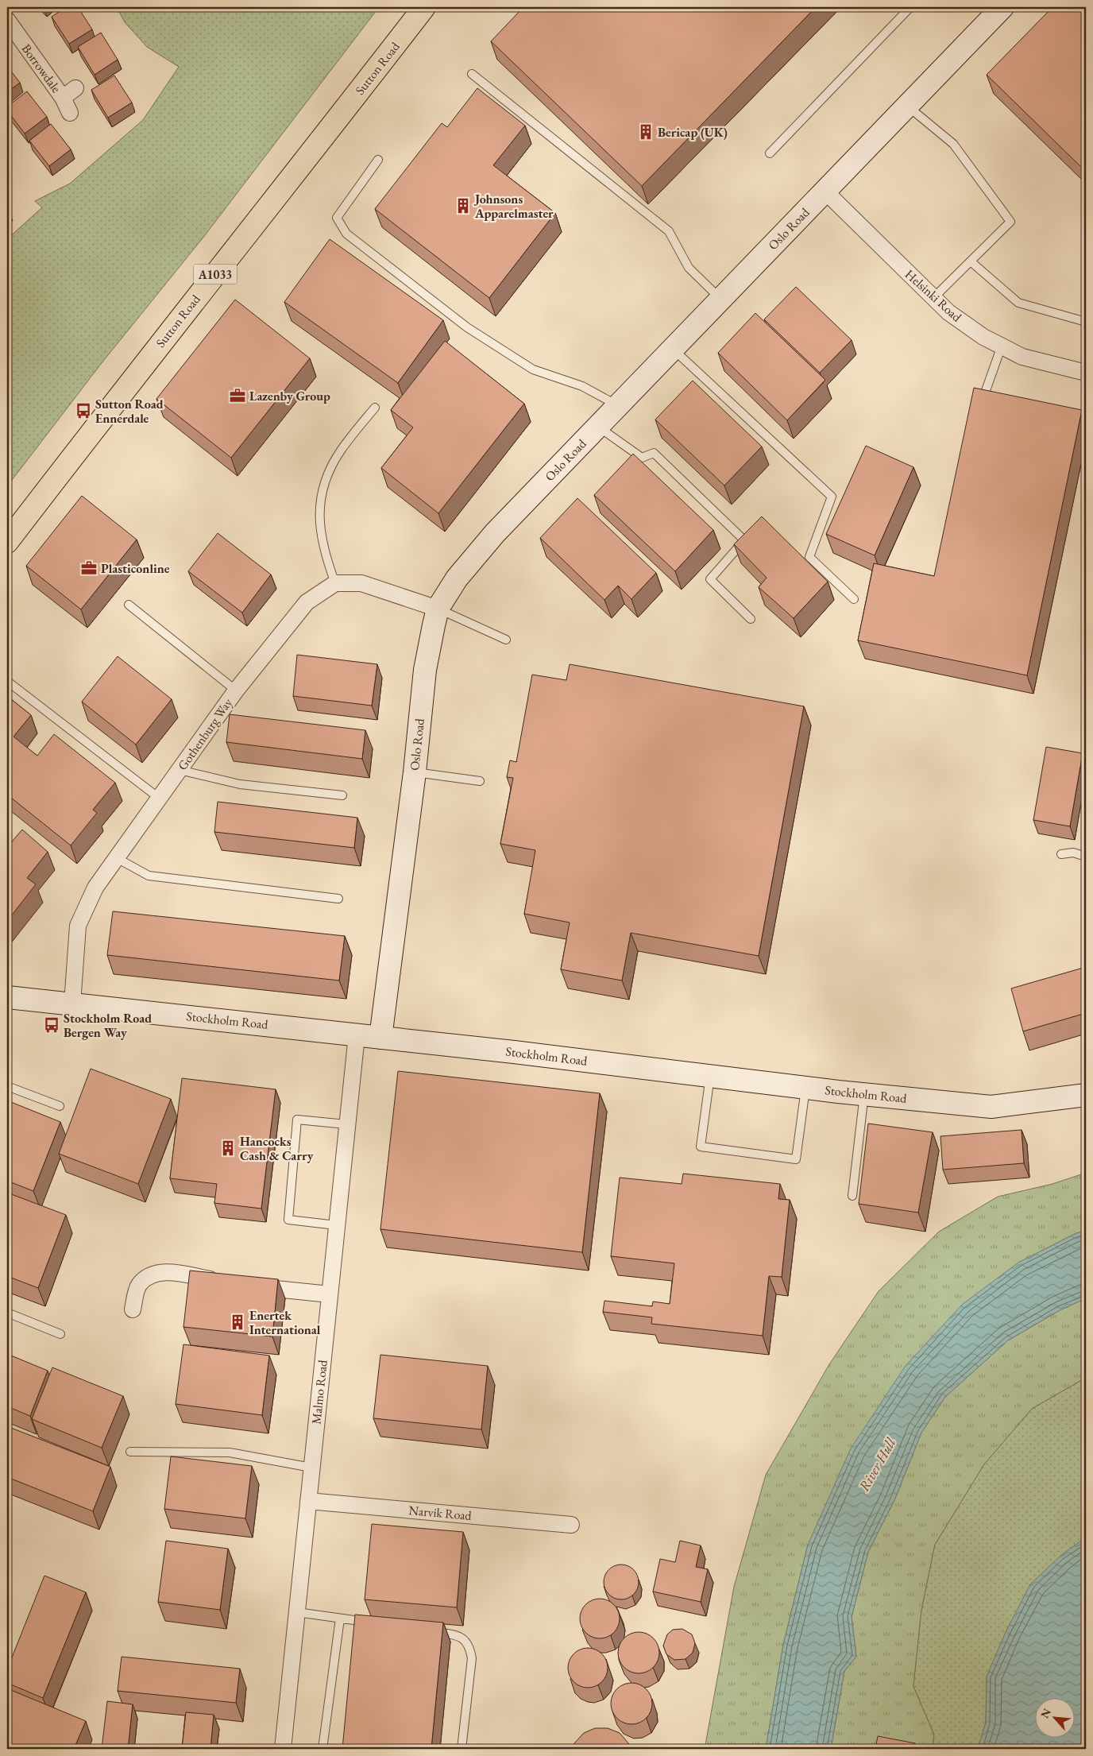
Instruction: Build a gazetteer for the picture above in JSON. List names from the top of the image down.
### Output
{
  "streets": {
    "highway": ["Sutton Road", "A1033"],
    "street": [
      "Borrowdale",
      "Oslo Road",
      "Helsinki Road",
      "Gothenburg Way",
      "Stockholm Road",
      "Malmo Road",
      "Narvik Road"
    ]
  },
  "crossings": [
    ["Oslo Road", "Helsinki Road"],
    ["Oslo Road", "Stockholm Road"],
    ["Gothenburg Way", "Stockholm Road"],
    ["Stockholm Road", "Malmo Road"],
    ["Malmo Road", "Narvik Road"]
  ],
  "water": ["River Hull"],
  "places": {
    "building": [
      "Bericap (UK)",
      "Johnsons Apparelmaster",
      "Hancocks Cash & Carry",
      "Enertek International"
    ],
    "office": ["Lazenby Group", "Plasticonline"],
    "bus stop": ["Sutton Road Ennerdale", "Stockholm Road Bergen Way"]
  },
  "north": "top left"
}
